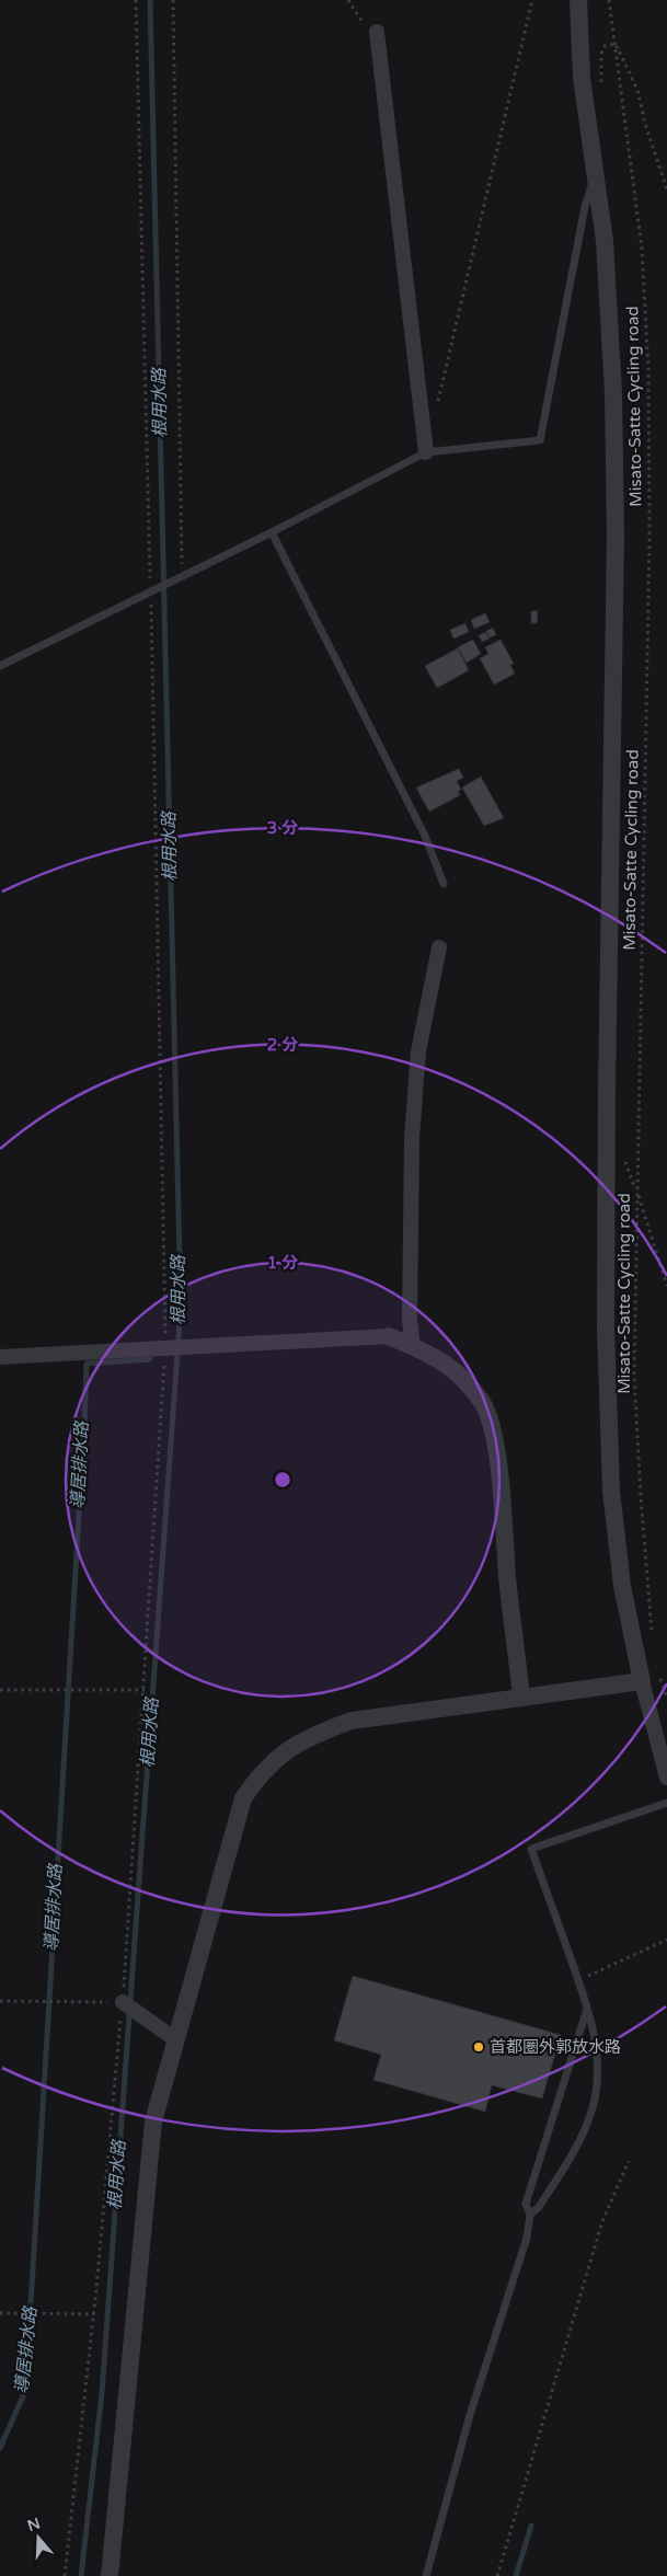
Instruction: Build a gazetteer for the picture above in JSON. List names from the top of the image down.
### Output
{
  "streets": {
    "path": ["Misato-Satte Cycling road"]
  },
  "water": ["根用水路", "導居排水路"],
  "places": ["首都圏外郭放水路"],
  "north": "top",
  "rings": ["3 分", "2 分", "1 分"]
}
